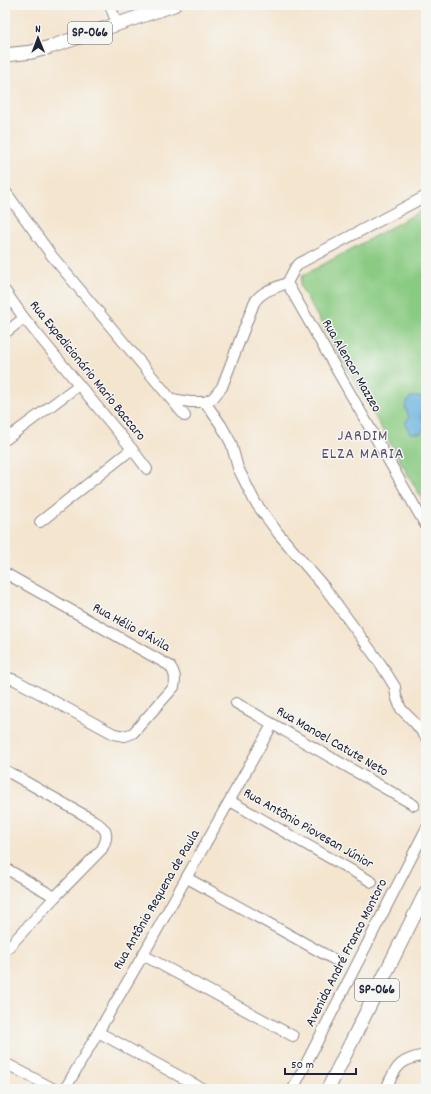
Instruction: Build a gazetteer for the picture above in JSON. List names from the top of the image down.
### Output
{
  "streets": {
    "main road": ["SP-066"],
    "street": [
      "Rua Alencar Mazzeo",
      "Rua Expedicionário Mario Baccaro",
      "Rua Hélio d'Ávila",
      "Rua Manoel Catute Neto",
      "Rua Antônio Piovesan Júnior",
      "Rua Antônio Requena de Paula",
      "Avenida André Franco Montoro"
    ]
  },
  "crossings": [
    ["Rua Manoel Catute Neto", "Rua Antônio Requena de Paula"],
    ["Rua Antônio Piovesan Júnior", "Rua Antônio Requena de Paula"]
  ],
  "districts": ["JARDIM ELZA MARIA"],
  "scale_bar": "50 m",
  "north": "top"
}
